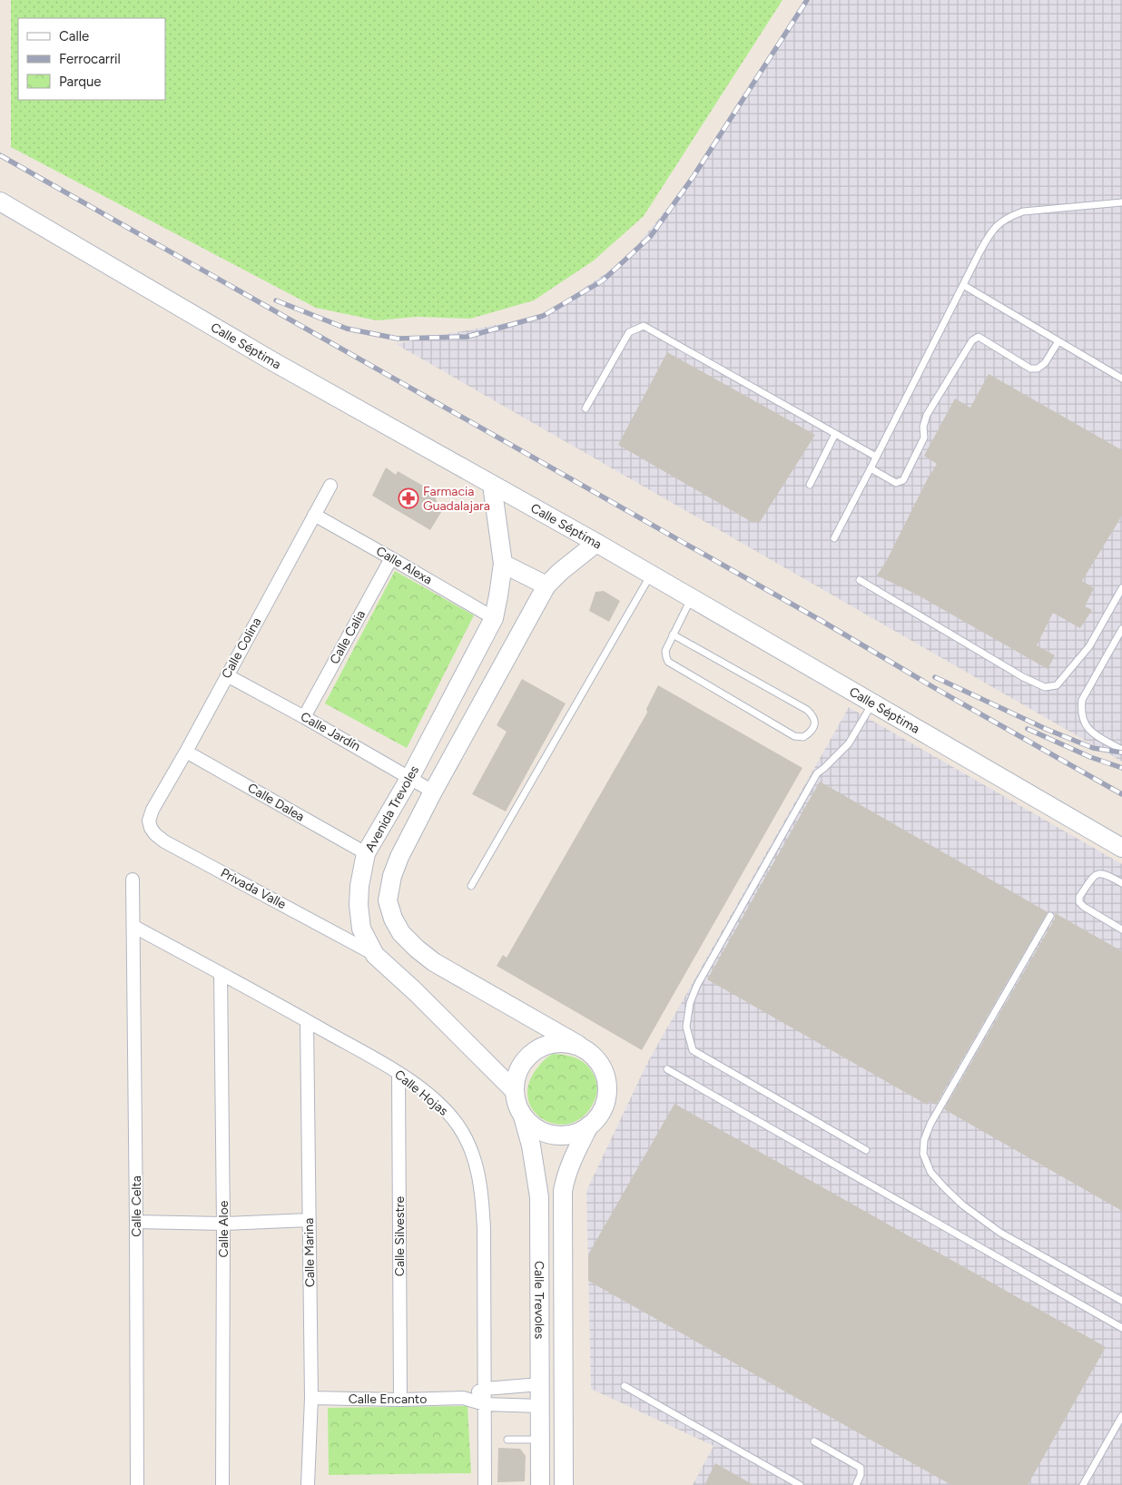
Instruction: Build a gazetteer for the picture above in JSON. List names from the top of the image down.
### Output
{
  "streets": {
    "street": [
      "Calle Séptima",
      "Calle Alexa",
      "Calle Calia",
      "Calle Colina",
      "Calle Jardín",
      "Calle Dalea",
      "Avenida Trevoles",
      "Privada Valle",
      "Calle Hojas",
      "Calle Celta",
      "Calle Aloe",
      "Calle Silvestre",
      "Calle Marina",
      "Calle Trevoles",
      "Calle Encanto"
    ]
  },
  "crossings": [
    ["Calle Séptima", "Avenida Trevoles"],
    ["Calle Alexa", "Calle Calia"],
    ["Calle Alexa", "Calle Colina"],
    ["Calle Alexa", "Avenida Trevoles"],
    ["Calle Calia", "Calle Jardín"],
    ["Calle Colina", "Calle Jardín"],
    ["Calle Colina", "Calle Dalea"],
    ["Calle Colina", "Privada Valle"],
    ["Calle Jardín", "Avenida Trevoles"],
    ["Calle Dalea", "Avenida Trevoles"],
    ["Avenida Trevoles", "Privada Valle"],
    ["Avenida Trevoles", "Calle Trevoles"],
    ["Calle Hojas", "Calle Celta"],
    ["Calle Hojas", "Calle Aloe"],
    ["Calle Hojas", "Calle Silvestre"],
    ["Calle Hojas", "Calle Marina"],
    ["Calle Hojas", "Calle Encanto"],
    ["Calle Silvestre", "Calle Encanto"],
    ["Calle Marina", "Calle Encanto"],
    ["Calle Trevoles", "Calle Encanto"]
  ],
  "places": {
    "pharmacy": ["Farmacia Guadalajara"]
  },
  "legend": ["Calle", "Ferrocarril", "Parque"]
}
